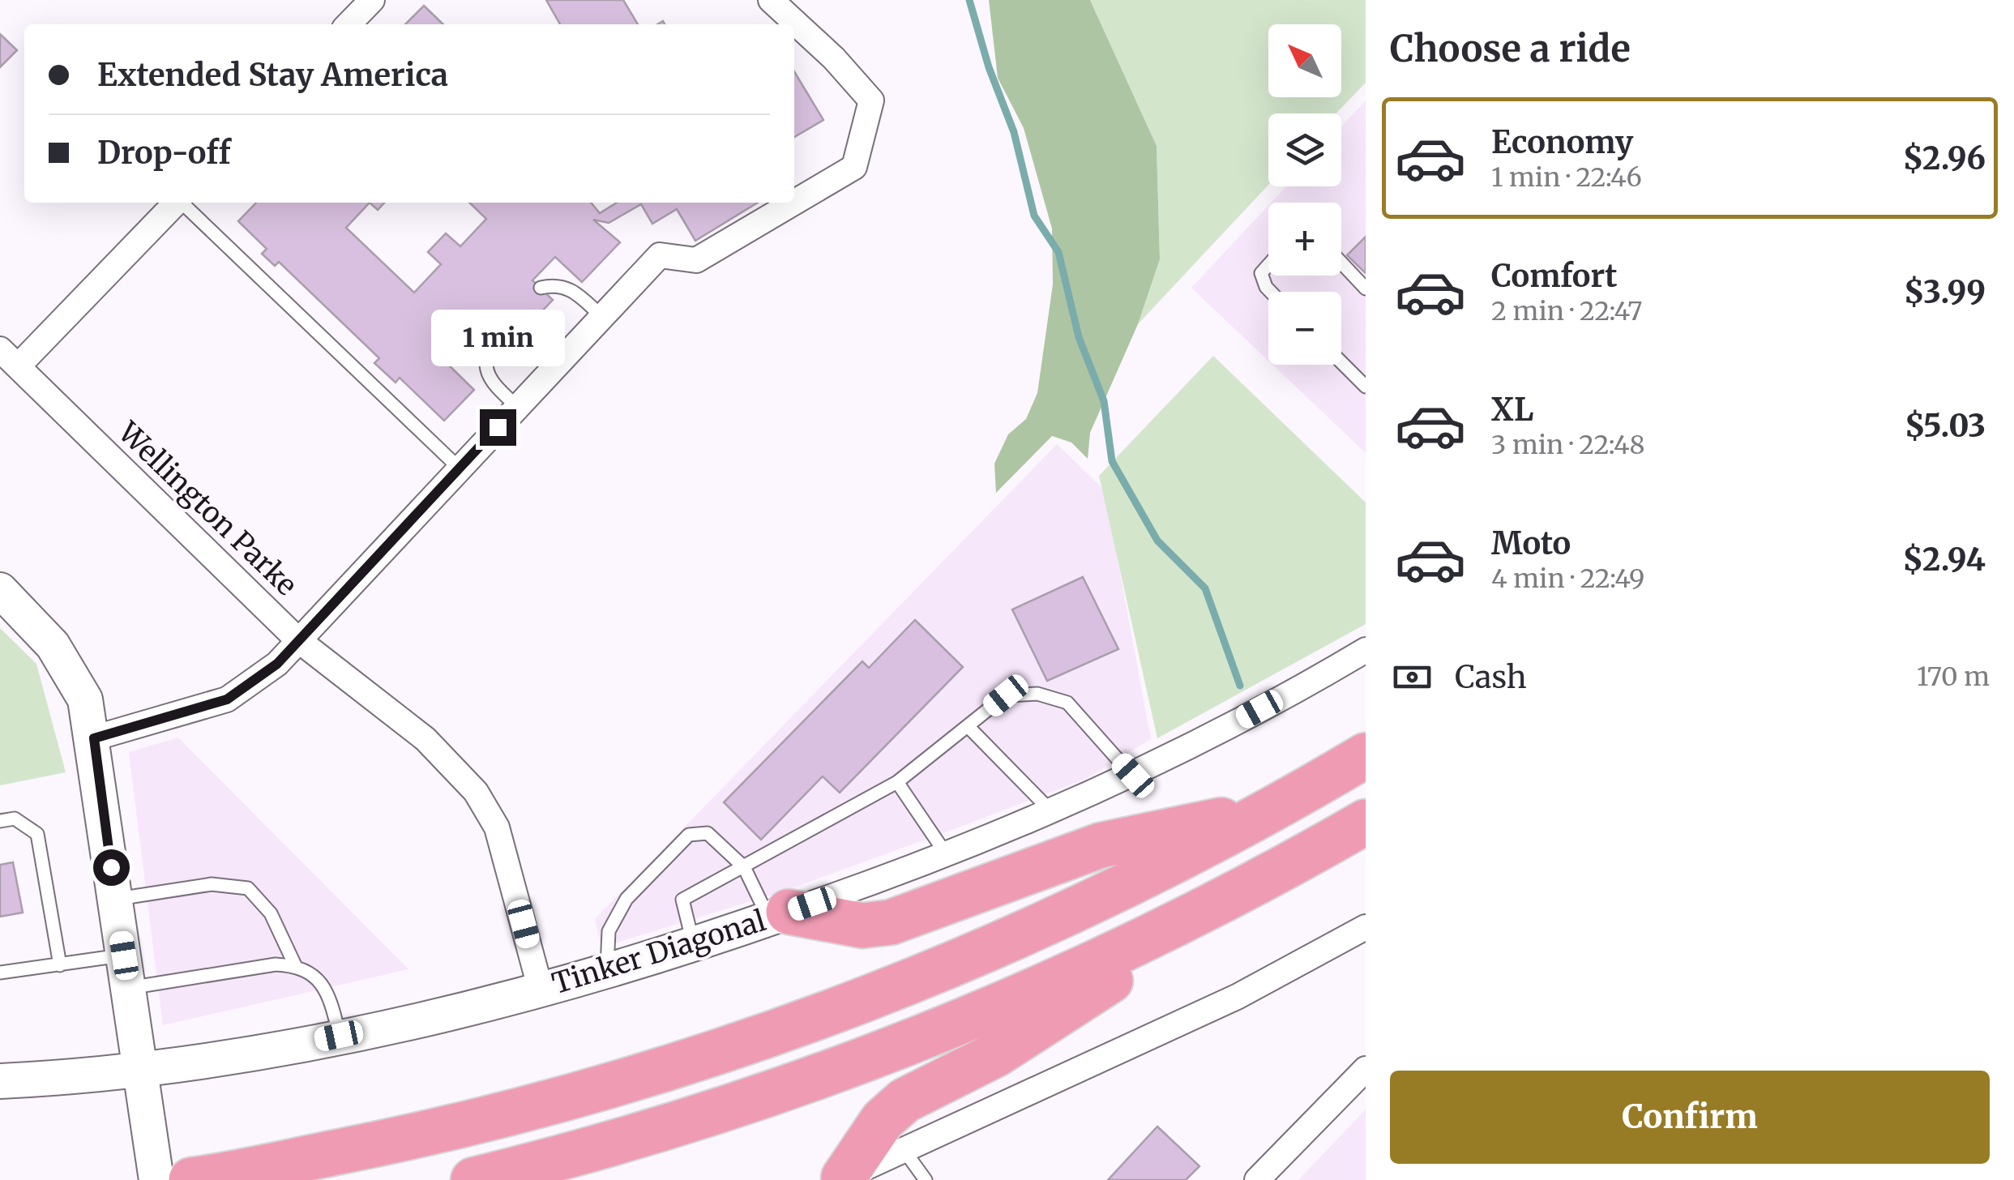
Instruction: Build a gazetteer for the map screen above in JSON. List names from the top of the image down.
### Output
{
  "streets": {
    "street": ["Wellington Parke", "Tinker Diagonal"]
  },
  "crossings": [
    ["Wellington Parke", "Tinker Diagonal"]
  ],
  "north": "top left",
  "page": {
    "heading": "Choose a ride",
    "map_buttons": ["+", "−"],
    "banner": ["Extended Stay America", "Drop-off"],
    "list": [
      {
        "name": "Economy",
        "note": "1 min · 22:46",
        "value": "$2.96"
      },
      {
        "name": "Comfort",
        "note": "2 min · 22:47",
        "value": "$3.99"
      },
      {
        "name": "XL",
        "note": "3 min · 22:48",
        "value": "$5.03"
      },
      {
        "name": "Moto",
        "note": "4 min · 22:49",
        "value": "$2.94"
      }
    ],
    "bubble": "1 min",
    "pay": ["Cash", "170 m"],
    "buttons": "Confirm"
  }
}
